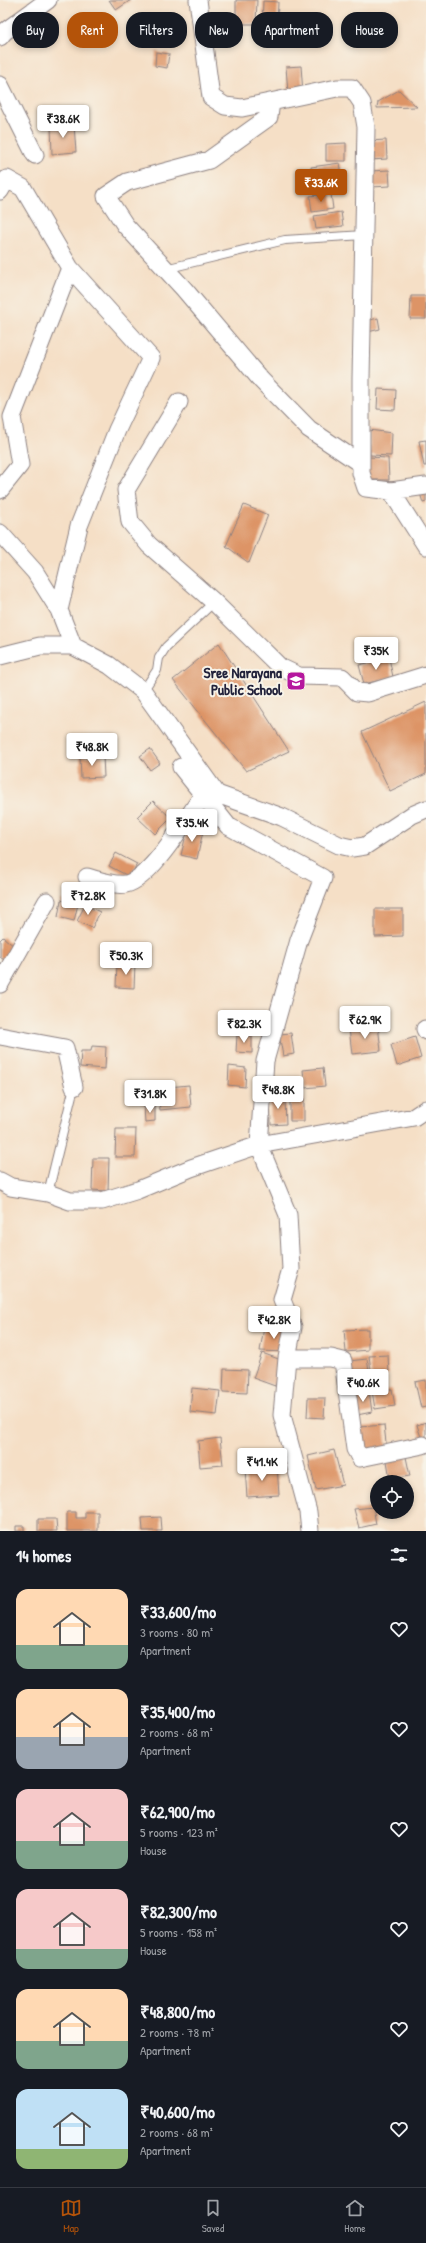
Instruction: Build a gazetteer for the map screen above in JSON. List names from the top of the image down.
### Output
{
  "places": {
    "school or university": ["Sree Narayana Public School"]
  },
  "page": {
    "chip": [
      "Buy",
      "Rent",
      "Filters",
      "New",
      "Apartment",
      "House"
    ],
    "price": [
      "₹38.6K",
      "₹33.6K",
      "₹35K",
      "₹48.8K",
      "₹35.4K",
      "₹72.8K",
      "₹50.3K",
      "₹62.9K",
      "₹82.3K",
      "₹48.8K",
      "₹31.8K",
      "₹42.8K",
      "₹40.6K",
      "₹41.4K"
    ],
    "heading": "14 homes",
    "list": [
      {
        "name": "₹33,600/mo",
        "note": "3 rooms · 80 m² · Apartment"
      },
      {
        "name": "₹35,400/mo",
        "note": "2 rooms · 68 m² · Apartment"
      },
      {
        "name": "₹62,900/mo",
        "note": "5 rooms · 123 m² · House"
      },
      {
        "name": "₹82,300/mo",
        "note": "5 rooms · 158 m² · House"
      },
      {
        "name": "₹48,800/mo",
        "note": "2 rooms · 78 m² · Apartment"
      },
      {
        "name": "₹40,600/mo",
        "note": "2 rooms · 68 m² · Apartment"
      }
    ],
    "tabs": ["Map", "Saved", "Home"]
  }
}
